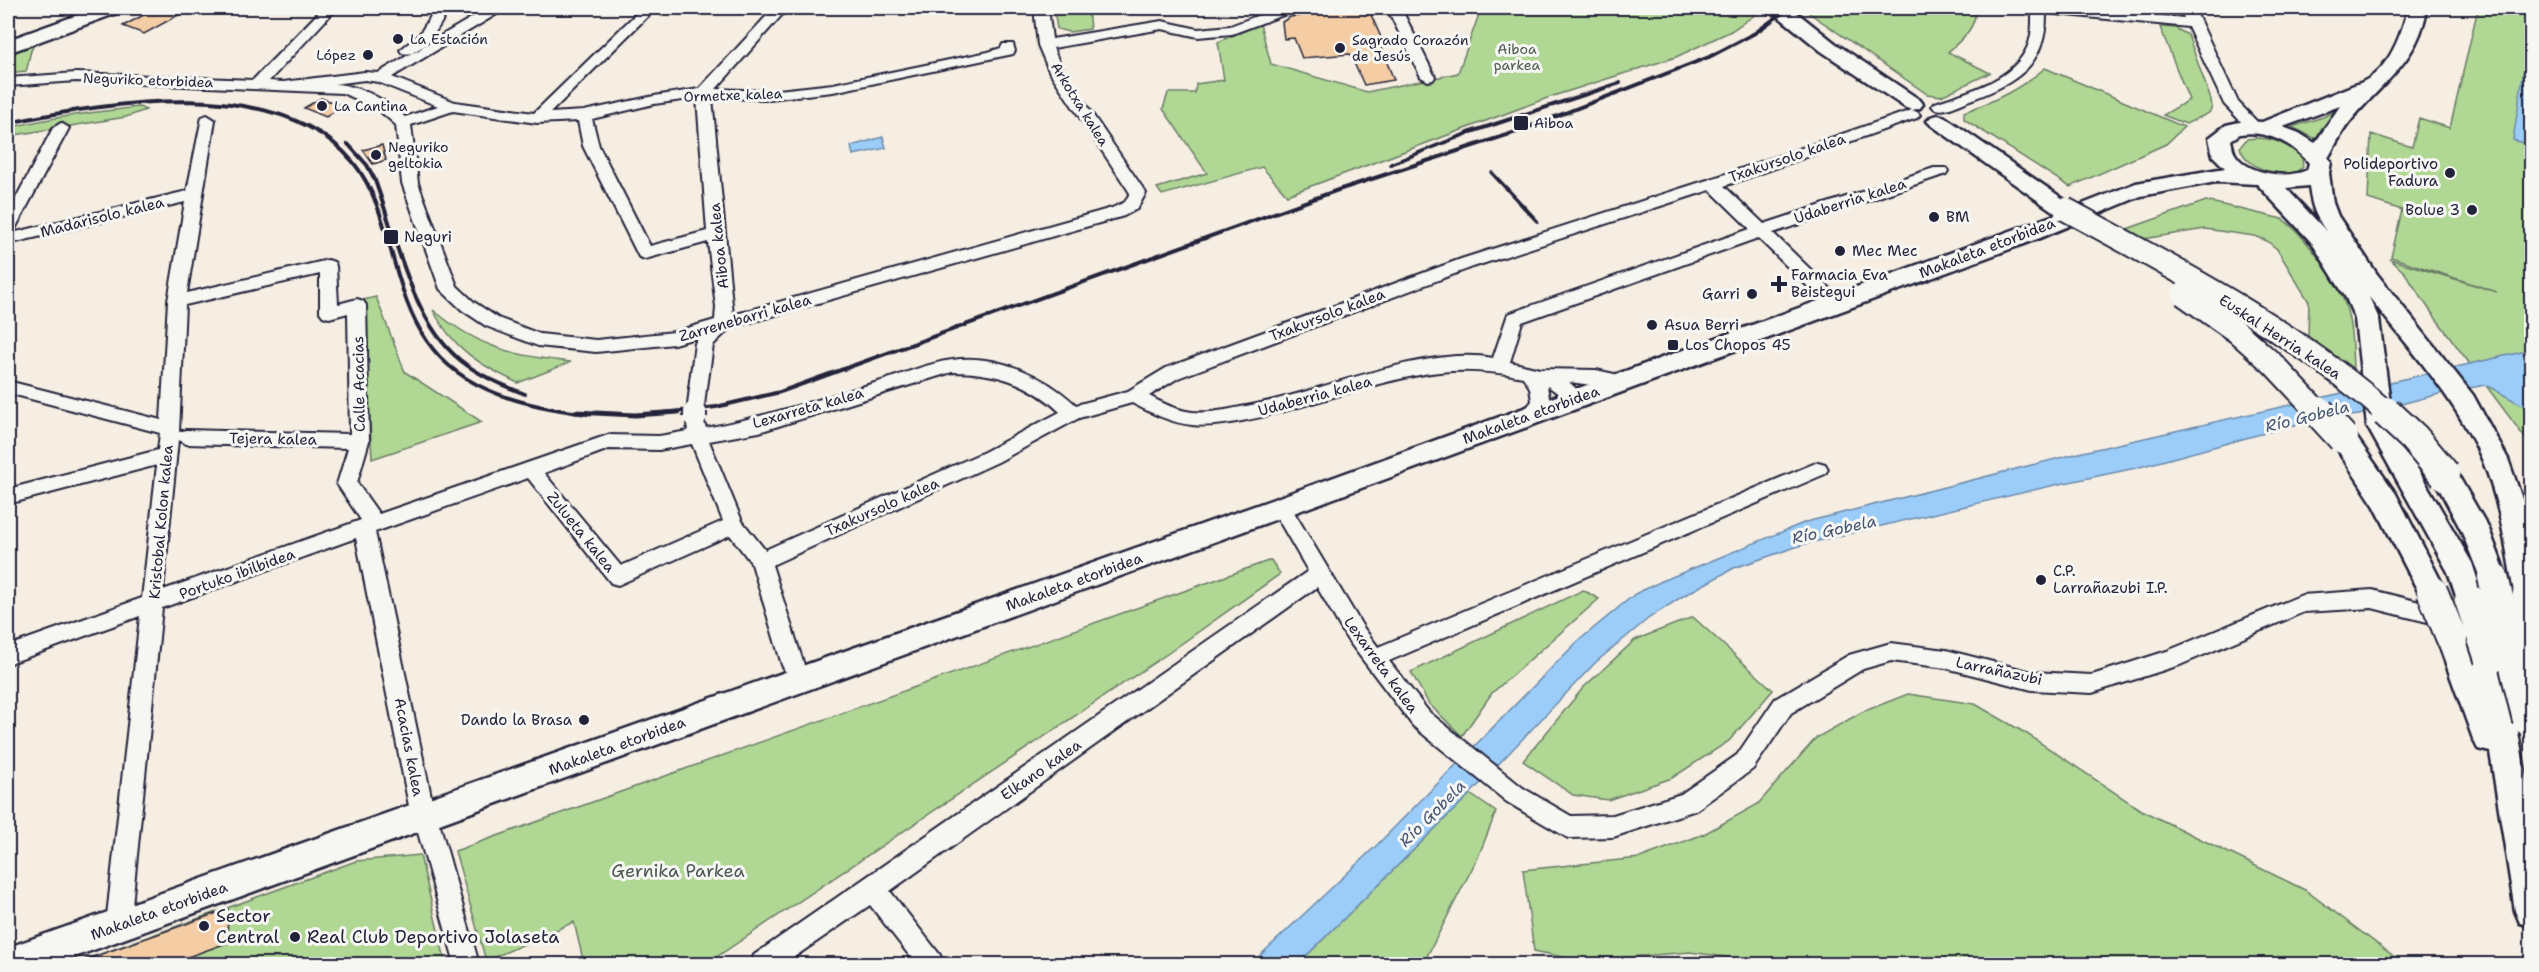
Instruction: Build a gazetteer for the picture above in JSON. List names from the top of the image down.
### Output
{
  "streets": {
    "street": [
      "Neguriko etorbidea",
      "Ormetxe kalea",
      "Arkotxa kalea",
      "Txakursolo kalea",
      "Udaberria kalea",
      "Madarisolo kalea",
      "Aiboa kalea",
      "Makaleta etorbidea",
      "Zarrenebarri kalea",
      "Euskal Herria kalea",
      "Calle Acacias",
      "Lexarreta kalea",
      "Tejera kalea",
      "Kristobal Kolon kalea",
      "Zulueta kalea",
      "Portuko ibilbidea",
      "Larrañazubi",
      "Acacias kalea",
      "Elkano kalea"
    ]
  },
  "crossings": [
    ["Neguriko etorbidea", "Ormetxe kalea"],
    ["Neguriko etorbidea", "Zarrenebarri kalea"],
    ["Ormetxe kalea", "Aiboa kalea"],
    ["Arkotxa kalea", "Zarrenebarri kalea"],
    ["Txakursolo kalea", "Udaberria kalea"],
    ["Txakursolo kalea", "Lexarreta kalea"],
    ["Udaberria kalea", "Makaleta etorbidea"],
    ["Madarisolo kalea", "Kristobal Kolon kalea"],
    ["Aiboa kalea", "Zarrenebarri kalea"],
    ["Makaleta etorbidea", "Lexarreta kalea"],
    ["Makaleta etorbidea", "Kristobal Kolon kalea"],
    ["Makaleta etorbidea", "Acacias kalea"],
    ["Calle Acacias", "Tejera kalea"],
    ["Calle Acacias", "Kristobal Kolon kalea"],
    ["Calle Acacias", "Portuko ibilbidea"],
    ["Calle Acacias", "Acacias kalea"],
    ["Lexarreta kalea", "Zulueta kalea"],
    ["Lexarreta kalea", "Portuko ibilbidea"],
    ["Lexarreta kalea", "Larrañazubi"],
    ["Lexarreta kalea", "Elkano kalea"],
    ["Kristobal Kolon kalea", "Portuko ibilbidea"],
    ["Zulueta kalea", "Portuko ibilbidea"],
    ["Portuko ibilbidea", "Acacias kalea"]
  ],
  "water": ["Río Gobela"],
  "parks": ["Aiboa parkea", "Gernika Parkea"],
  "places": {
    "other": [
      "La Estación",
      "Sagrado Corazón de Jesús",
      "López",
      "La Cantina",
      "Neguriko geltokia",
      "Polideportivo Fadura",
      "Bolue 3",
      "BM",
      "Mec Mec",
      "Garri",
      "Asua Berri",
      "C.P. Larrañazubi I.P.",
      "Dando la Brasa",
      "Sector Central",
      "Real Club Deportivo Jolaseta"
    ],
    "transit": ["Aiboa", "Neguri", "Los Chopos 45"],
    "health": ["Farmacia Eva Beistegui"]
  }
}
